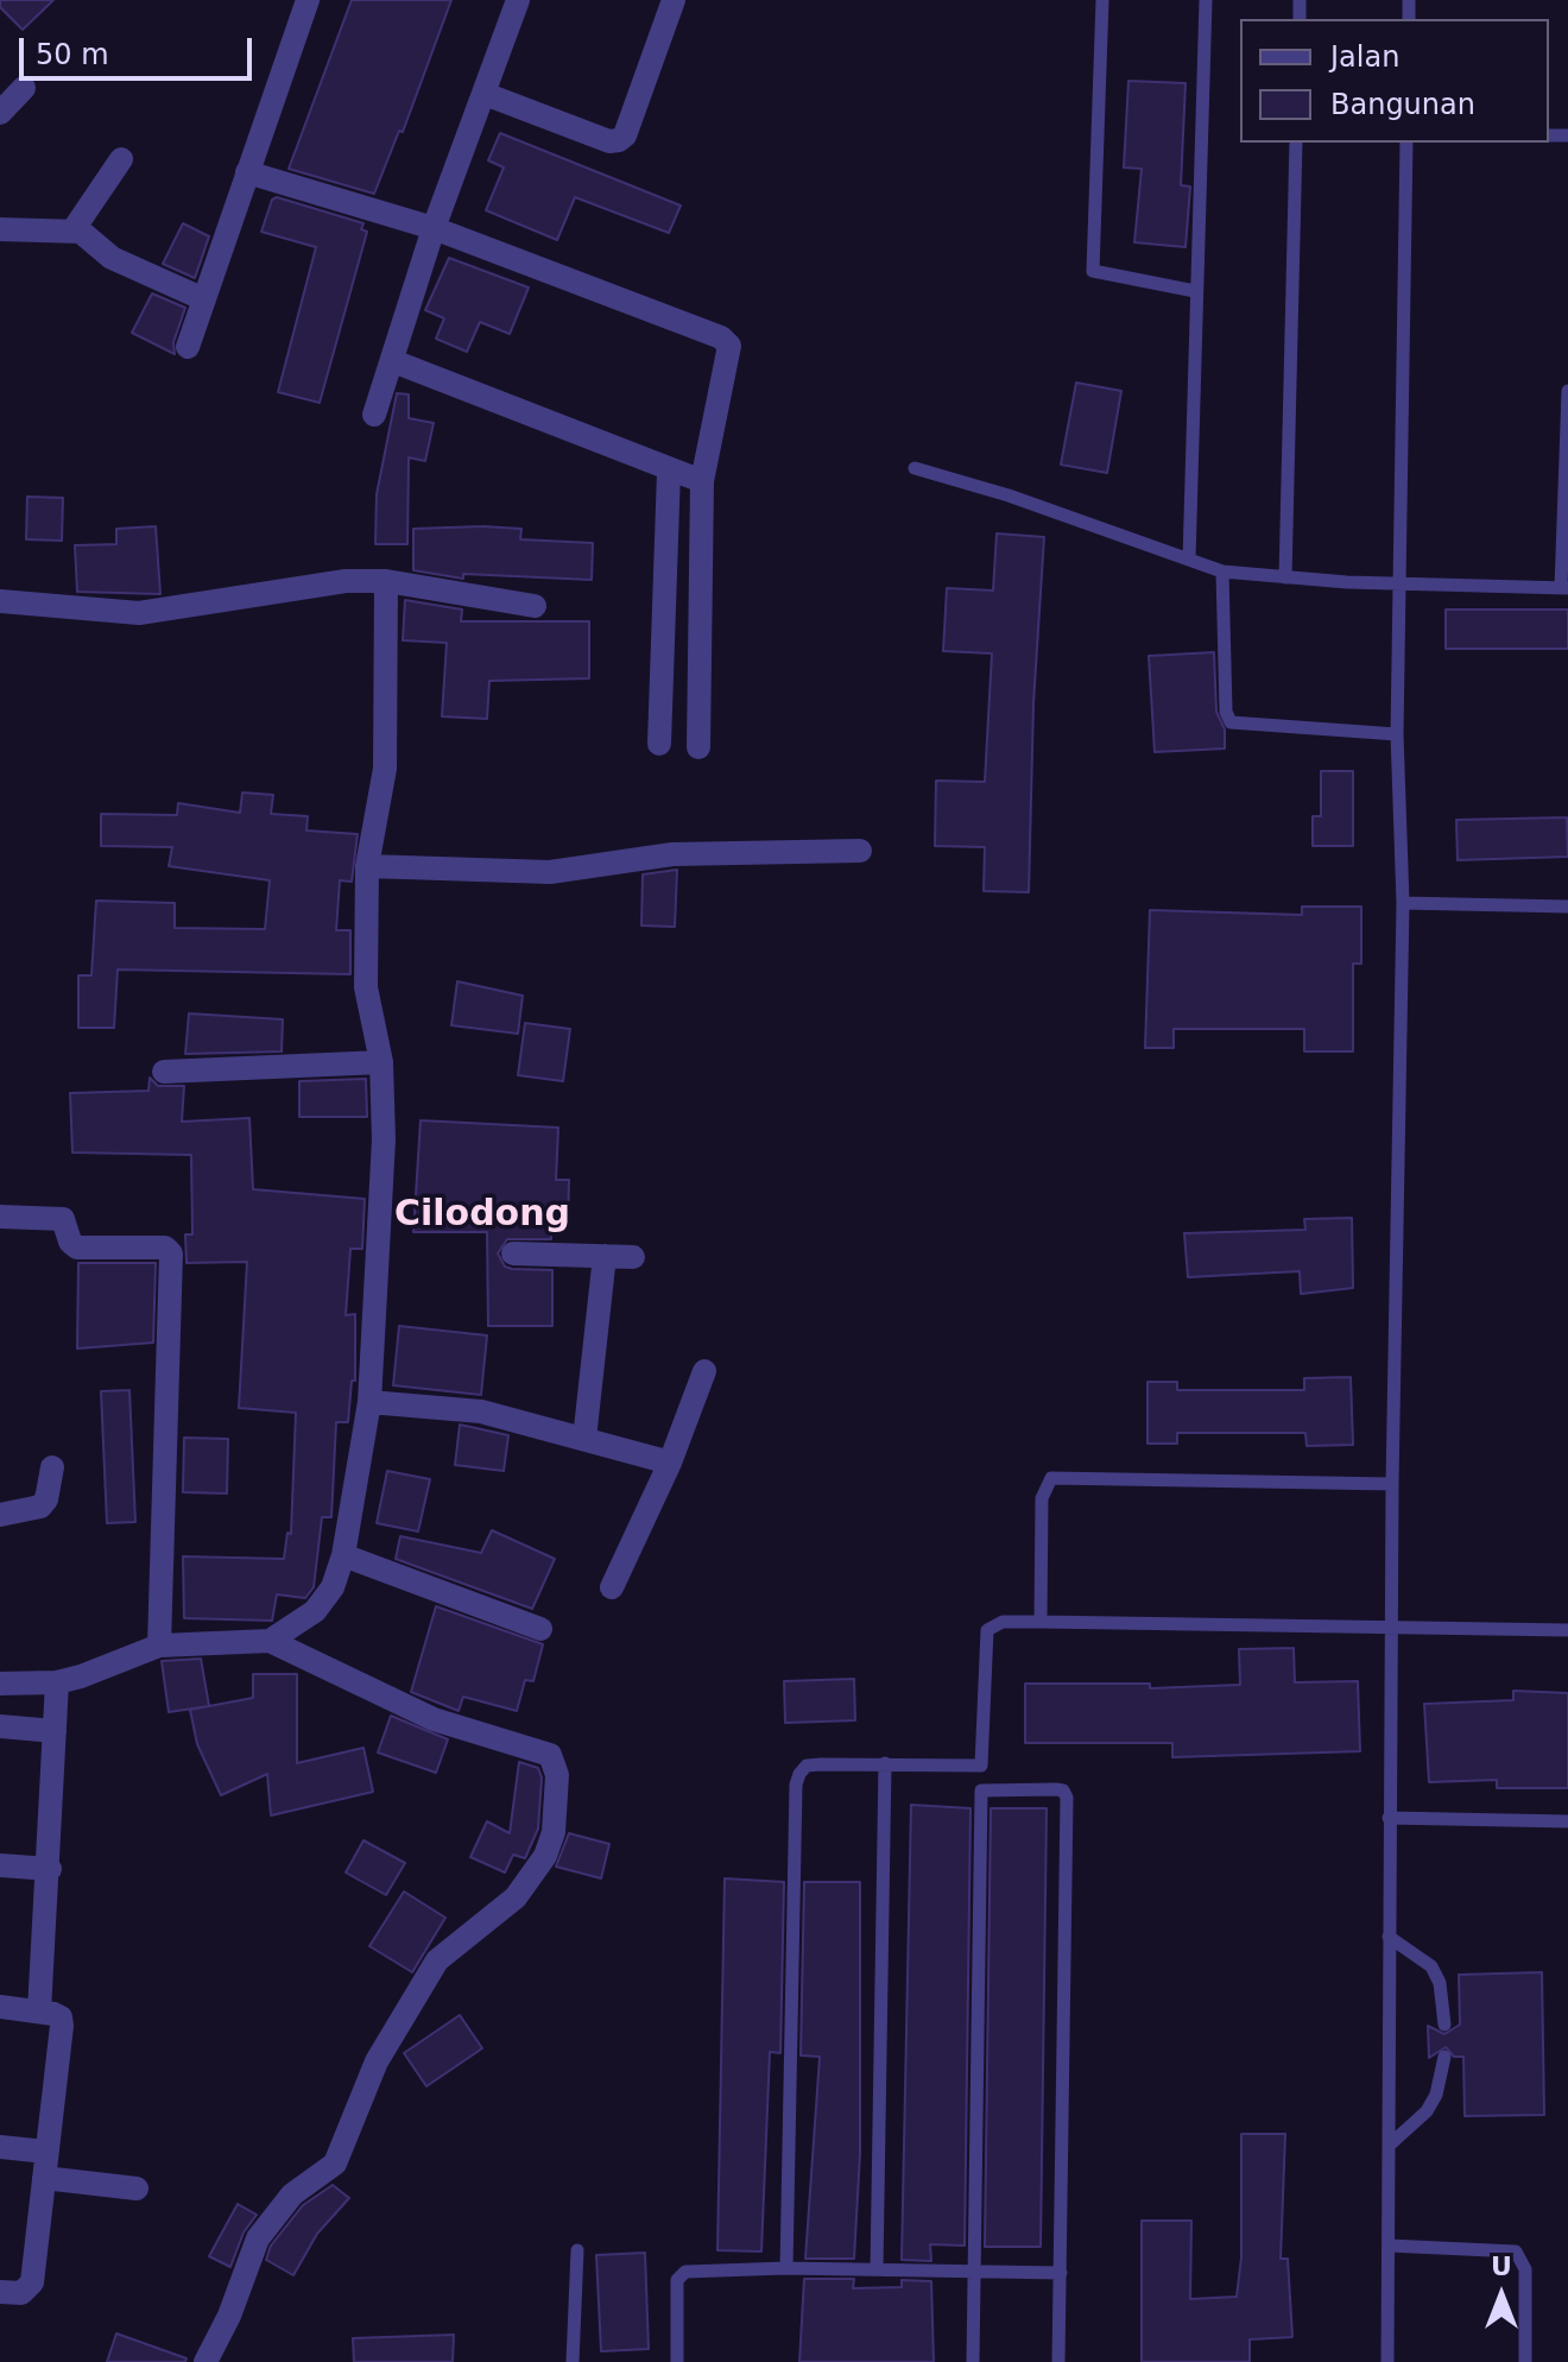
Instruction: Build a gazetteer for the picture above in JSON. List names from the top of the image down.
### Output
{
  "districts": ["Cilodong"],
  "legend": ["Jalan", "Bangunan"],
  "scale_bar": "50 m",
  "north": "top"
}
